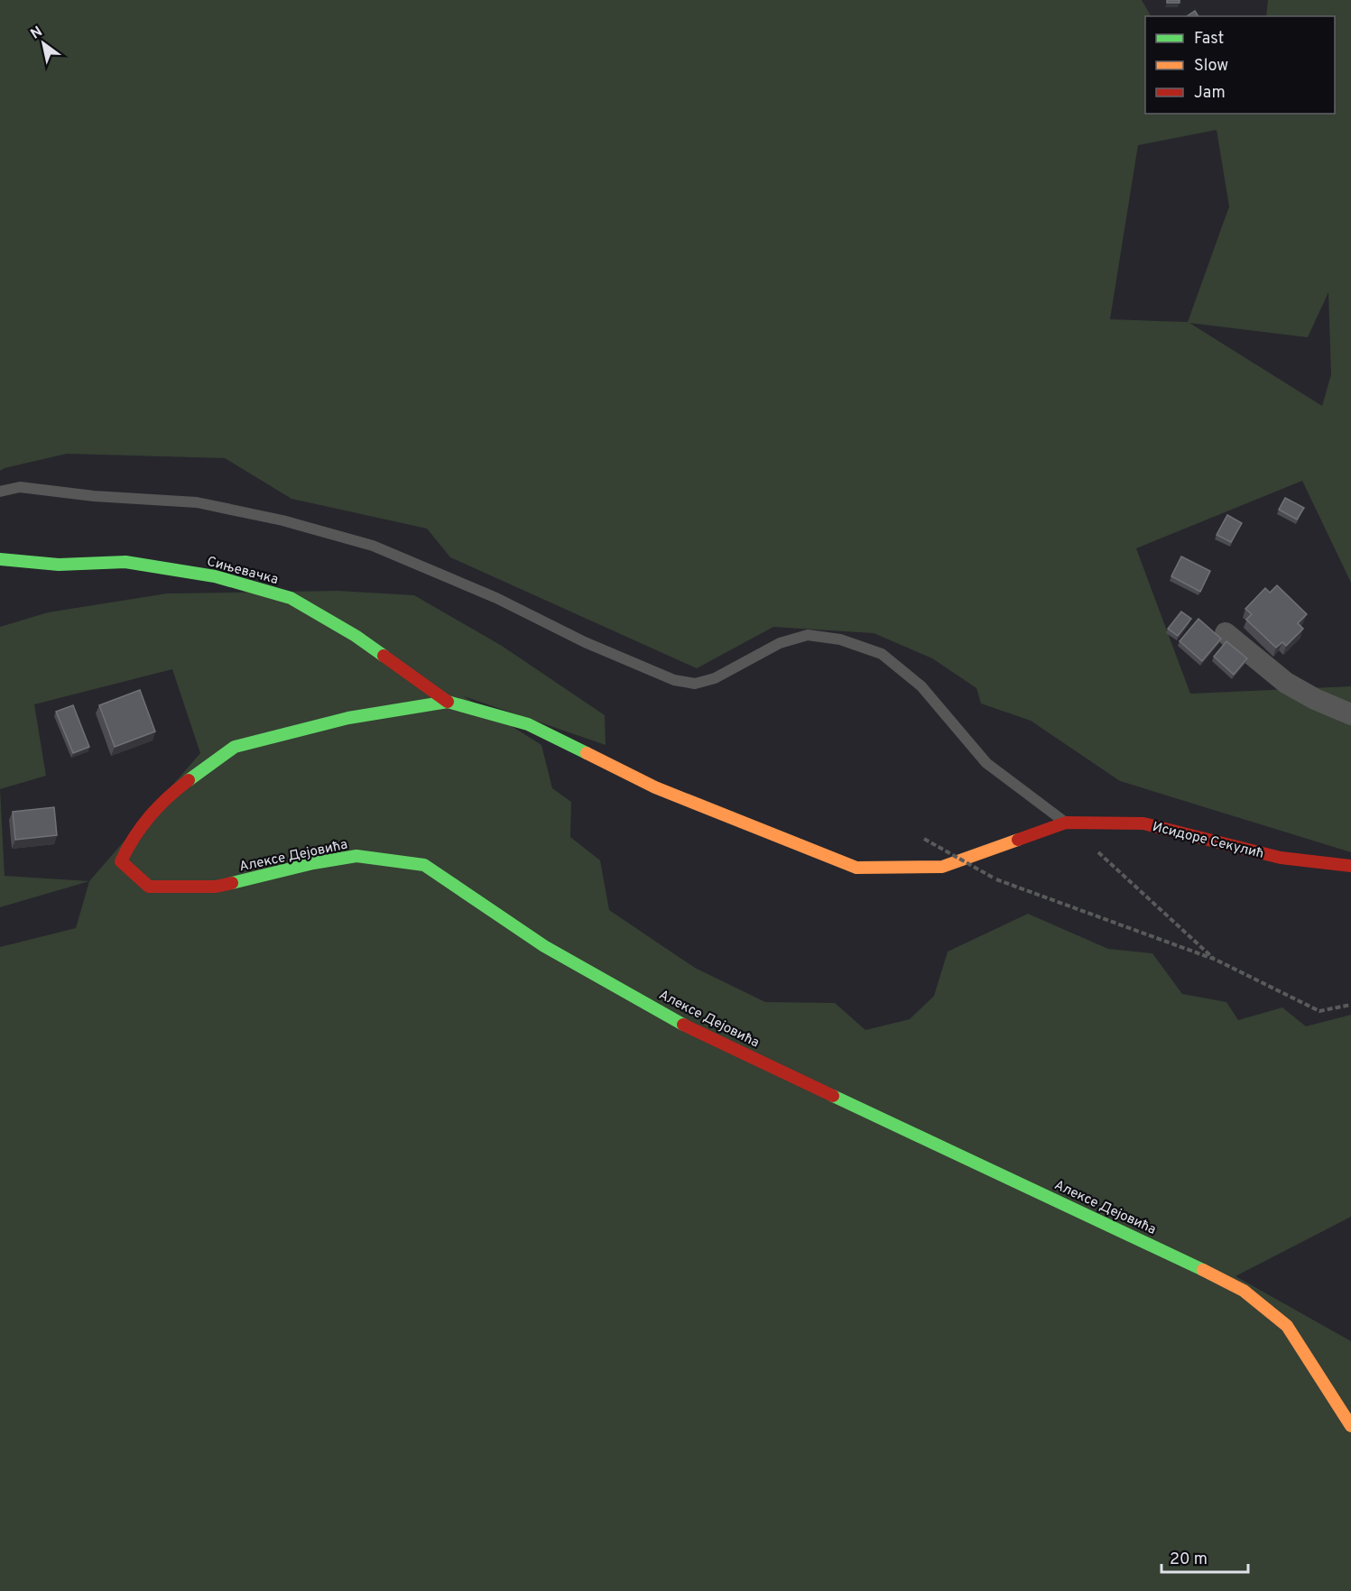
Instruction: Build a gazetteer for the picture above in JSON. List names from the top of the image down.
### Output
{
  "streets": {
    "street": ["Сињевачка", "Исидоре Секулић", "Алексе Дејовића"]
  },
  "crossings": [
    ["Сињевачка", "Алексе Дејовића"],
    ["Исидоре Секулић", "Алексе Дејовића"]
  ],
  "legend": ["Fast", "Slow", "Jam"],
  "scale_bar": "20 m",
  "north": "top left"
}
